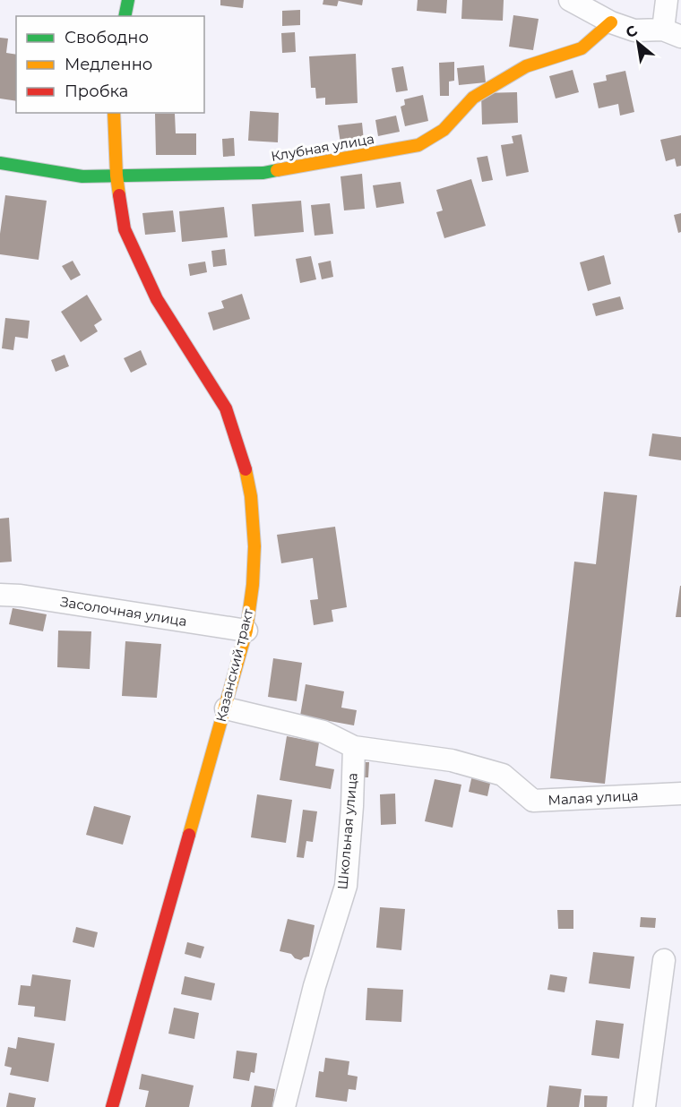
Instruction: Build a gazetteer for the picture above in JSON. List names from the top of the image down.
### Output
{
  "streets": {
    "street": [
      "Клубная улица",
      "Засолочная улица",
      "Казанский тракт",
      "Малая улица",
      "Школьная улица"
    ]
  },
  "crossings": [
    ["Клубная улица", "Казанский тракт"],
    ["Засолочная улица", "Казанский тракт"],
    ["Малая улица", "Школьная улица"]
  ],
  "legend": ["Свободно", "Медленно", "Пробка"],
  "north": "top left"
}
